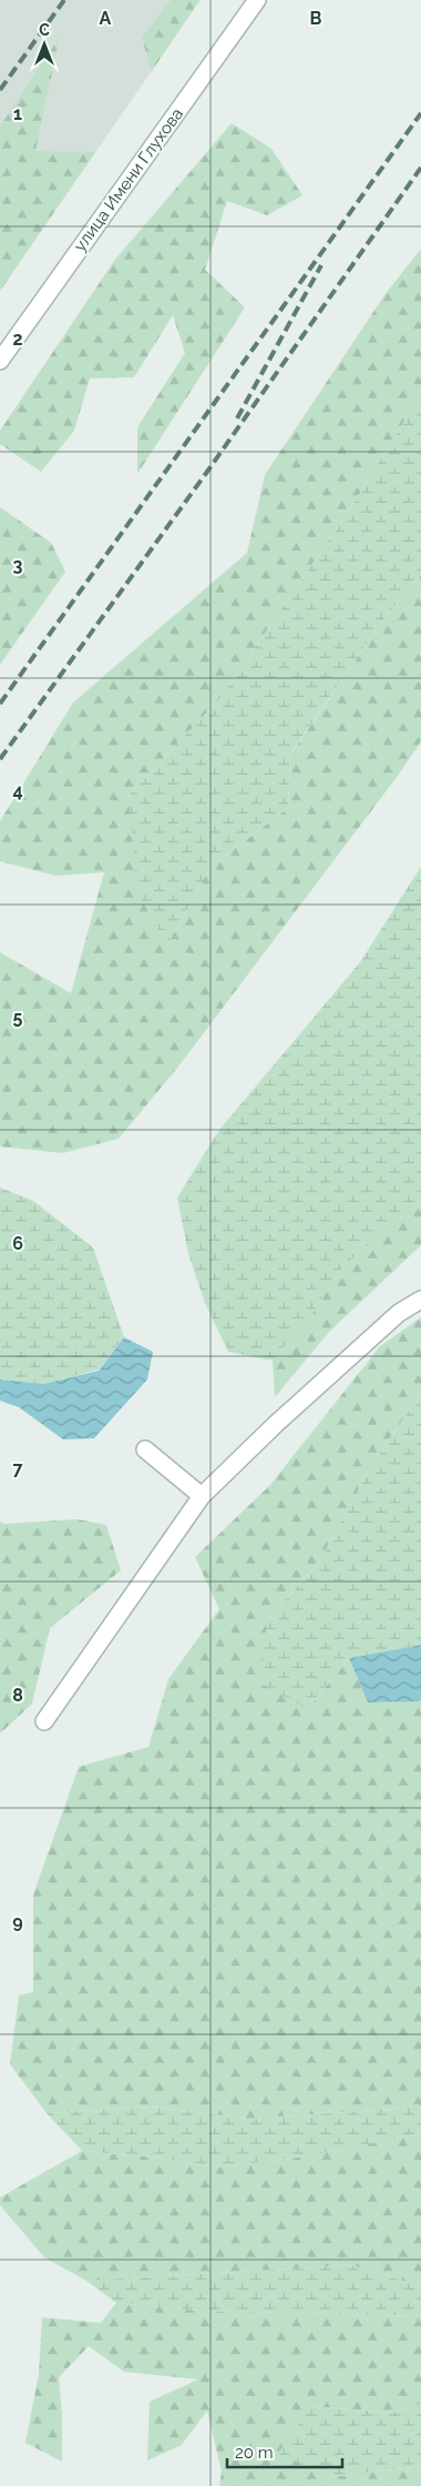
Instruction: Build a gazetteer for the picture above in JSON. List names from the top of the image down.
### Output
{
  "streets": {
    "street": ["улица Имени Глухова"]
  },
  "scale_bar": "20 m",
  "north": "top",
  "grid": {
    "columns": ["A", "B"],
    "rows": [
      "1",
      "2",
      "3",
      "4",
      "5",
      "6",
      "7",
      "8",
      "9"
    ]
  }
}
